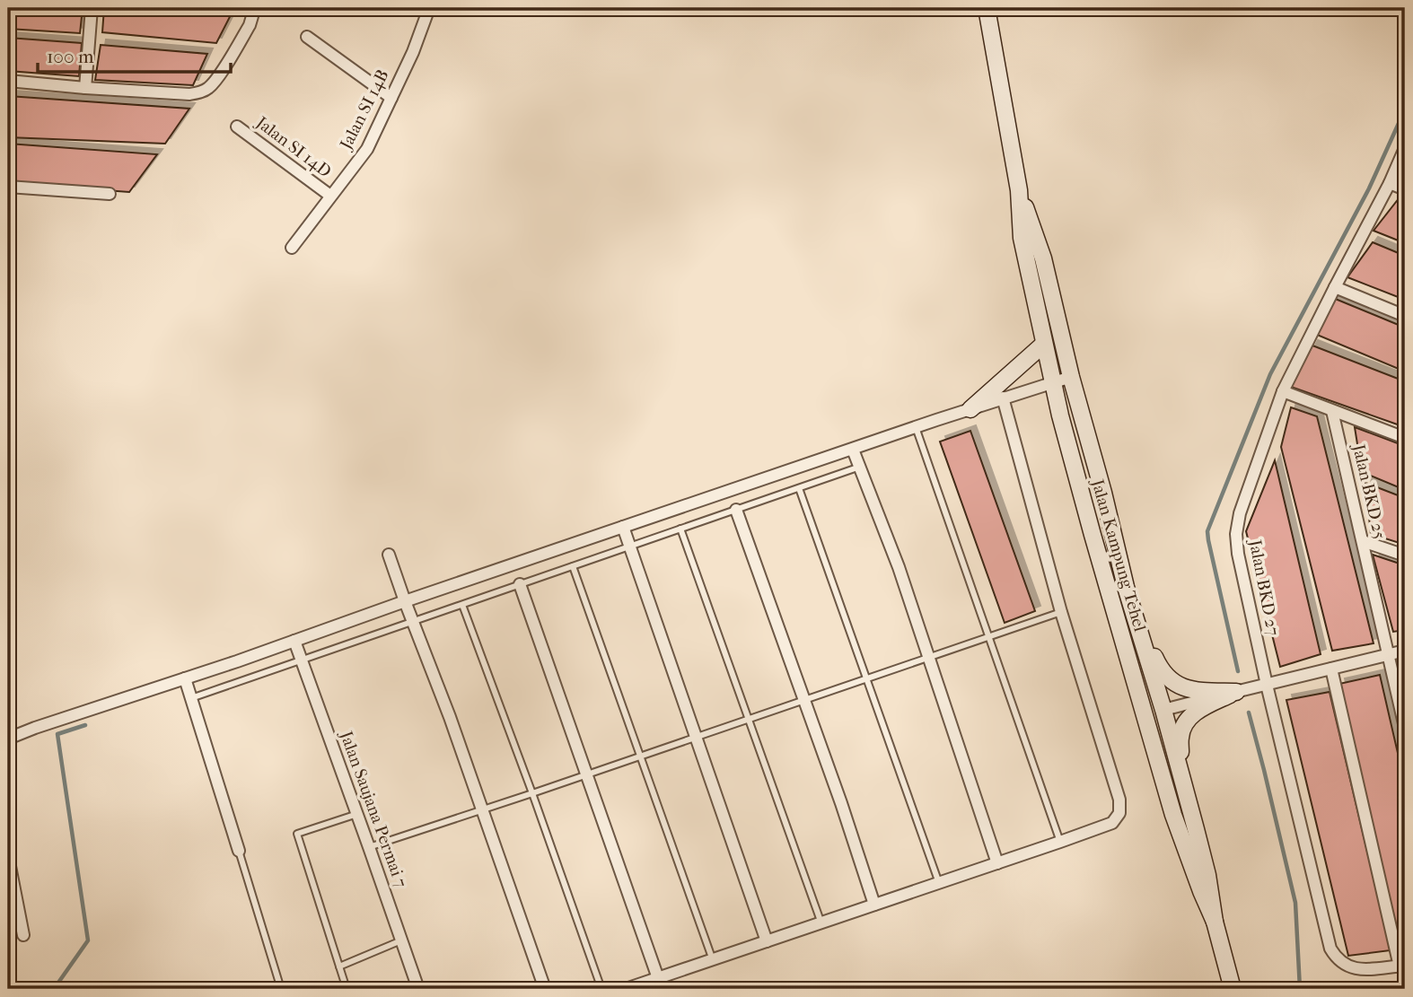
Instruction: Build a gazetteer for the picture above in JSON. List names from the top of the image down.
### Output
{
  "streets": {
    "main road": ["Jalan Kampung Tehel"],
    "street": [
      "Jalan SI 14B",
      "Jalan SI 14D",
      "Jalan BKD 25",
      "Jalan BKD 27",
      "Jalan Saujana Permai 7"
    ]
  },
  "crossings": [
    ["Jalan SI 14B", "Jalan SI 14D"]
  ],
  "scale_bar": "100 m"
}
